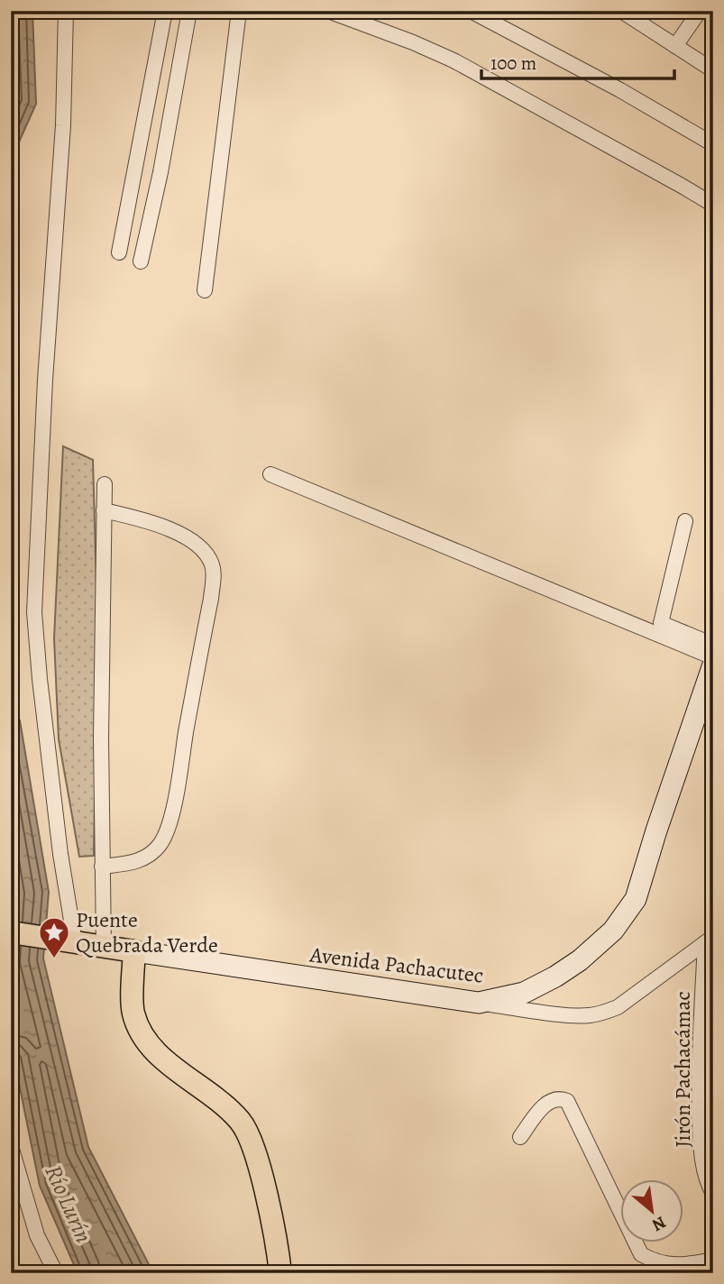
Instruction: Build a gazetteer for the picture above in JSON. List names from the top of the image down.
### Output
{
  "streets": {
    "main road": ["Avenida Pachacutec"],
    "street": ["Jirón Pachacámac"]
  },
  "water": ["Río Lurín"],
  "places": {
    "place": ["Puente Quebrada Verde"]
  },
  "scale_bar": "100 m",
  "north": "bottom right"
}
